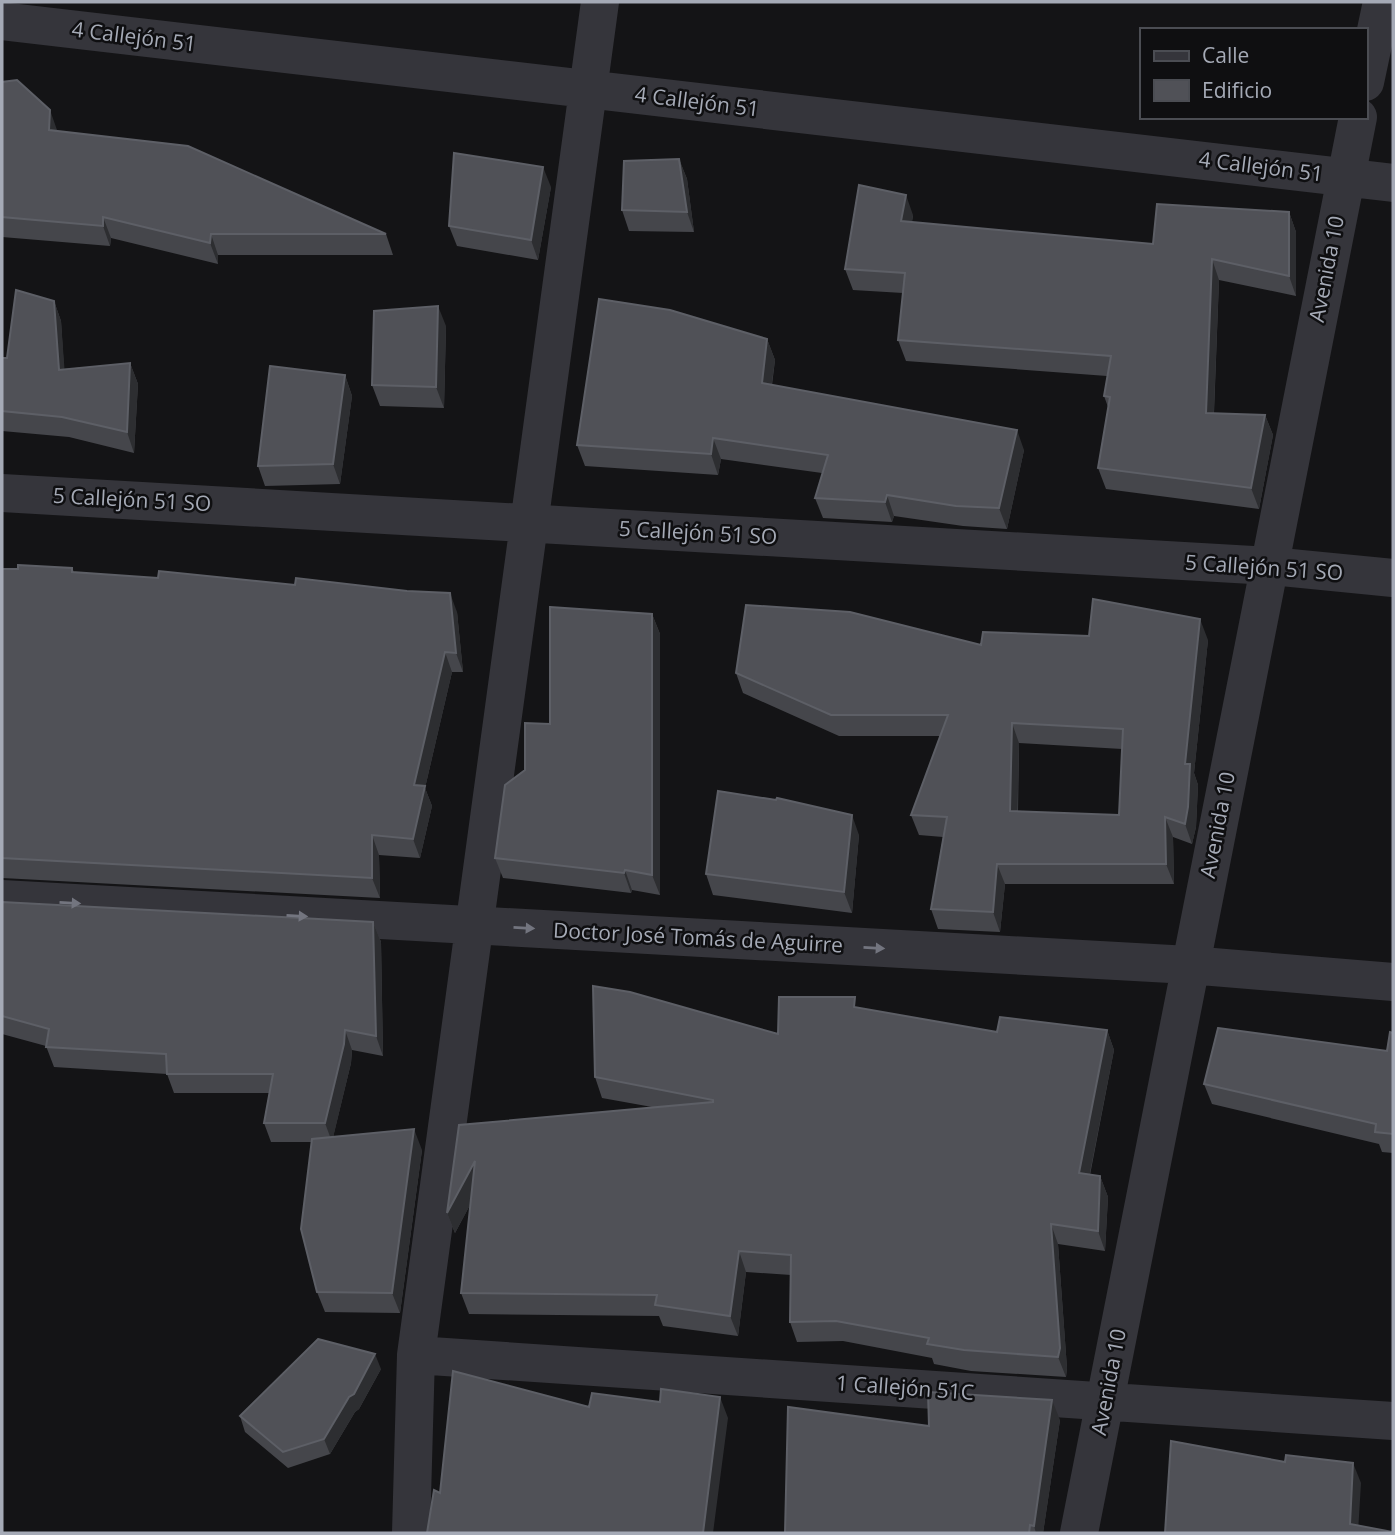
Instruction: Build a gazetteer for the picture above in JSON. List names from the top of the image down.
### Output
{
  "streets": {
    "street": [
      "4 Callejón 51",
      "Avenida 10",
      "5 Callejón 51 SO",
      "Doctor José Tomás de Aguirre",
      "1 Callejón 51C"
    ]
  },
  "crossings": [
    ["4 Callejón 51", "Avenida 10"],
    ["Avenida 10", "5 Callejón 51 SO"],
    ["Avenida 10", "Doctor José Tomás de Aguirre"],
    ["Avenida 10", "1 Callejón 51C"]
  ],
  "one_way": ["Doctor José Tomás de Aguirre"],
  "legend": ["Calle", "Edificio"]
}
